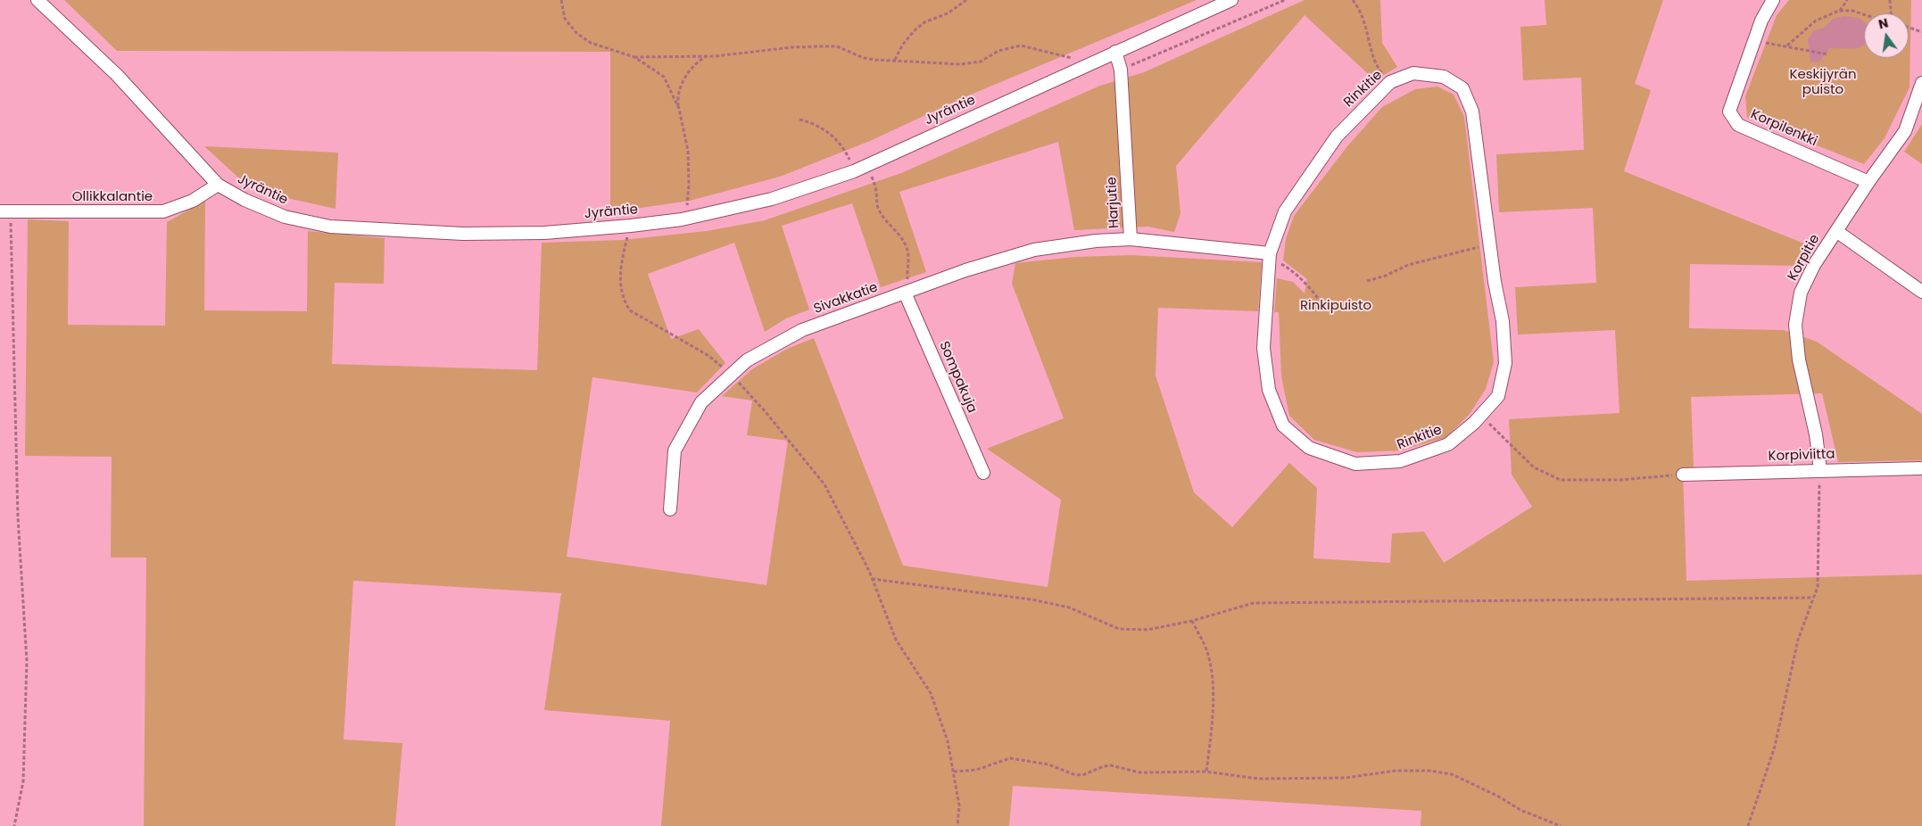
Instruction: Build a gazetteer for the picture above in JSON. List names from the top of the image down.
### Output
{
  "streets": {
    "street": [
      "Rinkitie",
      "Jyräntie",
      "Korpilenkki",
      "Ollikkalantie",
      "Harjutie",
      "Korpitie",
      "Sivakkatie",
      "Sompakuja",
      "Korpiviitta"
    ]
  },
  "crossings": [
    ["Rinkitie", "Harjutie"],
    ["Jyräntie", "Ollikkalantie"],
    ["Jyräntie", "Harjutie"],
    ["Korpilenkki", "Korpitie"],
    ["Harjutie", "Sivakkatie"],
    ["Korpitie", "Korpiviitta"],
    ["Sivakkatie", "Sompakuja"]
  ],
  "parks": ["Keskijyrän puisto", "Rinkipuisto"],
  "north": "top"
}
